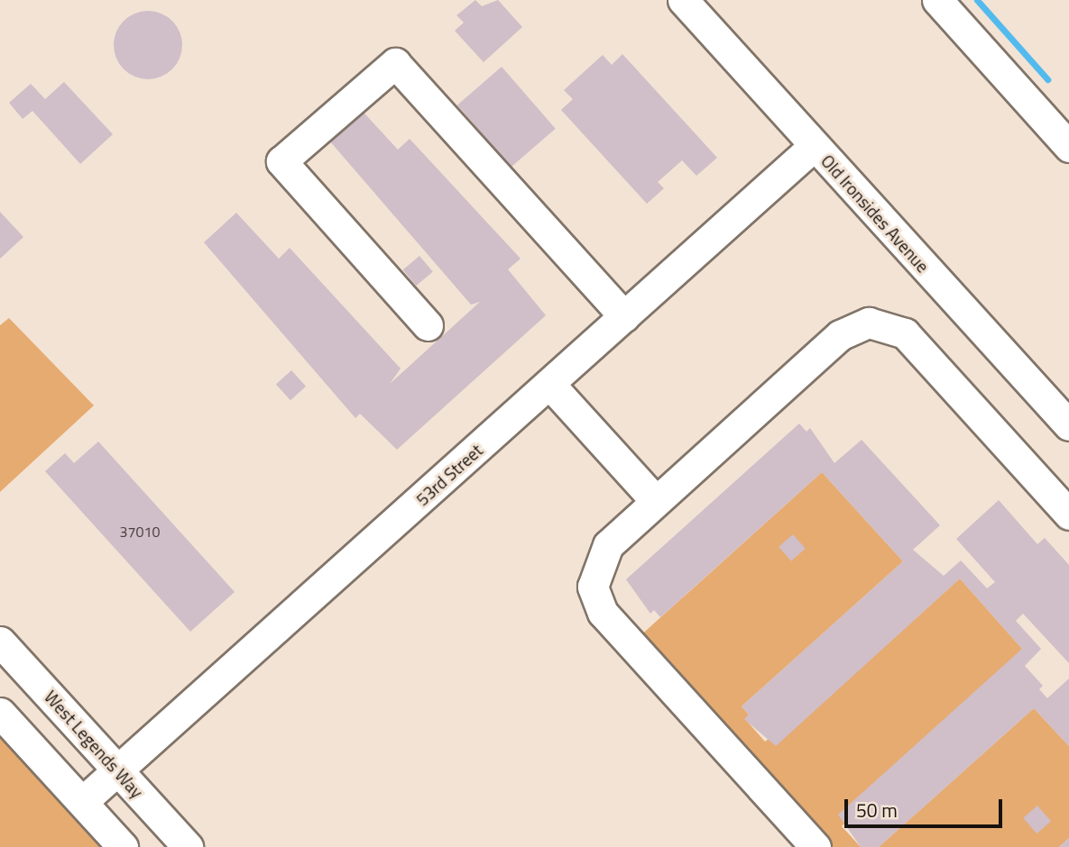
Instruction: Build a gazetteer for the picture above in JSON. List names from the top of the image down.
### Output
{
  "streets": {
    "street": ["Old Ironsides Avenue", "53rd Street", "West Legends Way"]
  },
  "crossings": [
    ["Old Ironsides Avenue", "53rd Street"],
    ["53rd Street", "West Legends Way"]
  ],
  "house_numbers": ["37010"],
  "scale_bar": "50 m"
}
